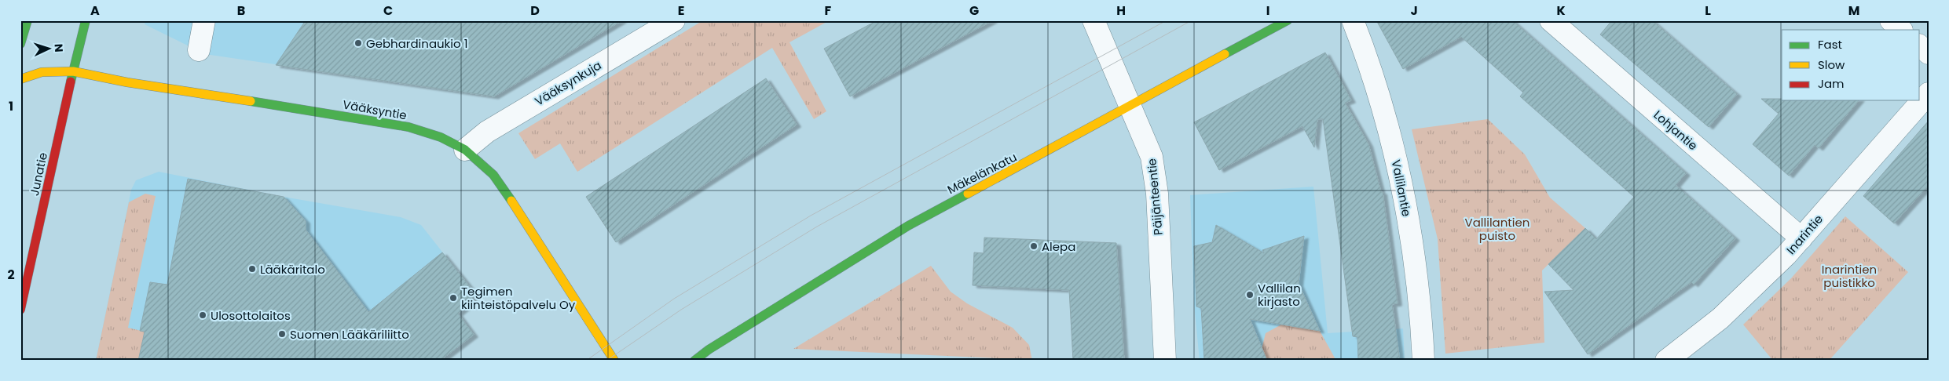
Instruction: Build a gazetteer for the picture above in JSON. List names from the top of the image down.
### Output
{
  "streets": {
    "main road": ["Vääksyntie", "Mäkelänkatu", "Junatie"],
    "street": [
      "Vääksynkuja",
      "Lohjantie",
      "Vallilantie",
      "Päijänteentie",
      "Inarintie"
    ]
  },
  "crossings": [
    ["Vääksynkuja", "Vääksyntie"],
    ["Vääksyntie", "Junatie"],
    ["Lohjantie", "Inarintie"],
    ["Mäkelänkatu", "Päijänteentie"]
  ],
  "parks": ["Vallilantien puisto", "Inarintien puistikko"],
  "places": [
    "Gebhardinaukio 1",
    "Alepa",
    "Lääkäritalo",
    "Vallilan kirjasto",
    "Tegimen kiinteistöpalvelu Oy",
    "Ulosottolaitos",
    "Suomen Lääkäriliitto"
  ],
  "legend": ["Fast", "Slow", "Jam"],
  "north": "right",
  "grid": {
    "columns": [
      "A",
      "B",
      "C",
      "D",
      "E",
      "F",
      "G",
      "H",
      "I",
      "J",
      "K",
      "L",
      "M"
    ],
    "rows": ["1", "2"]
  }
}
